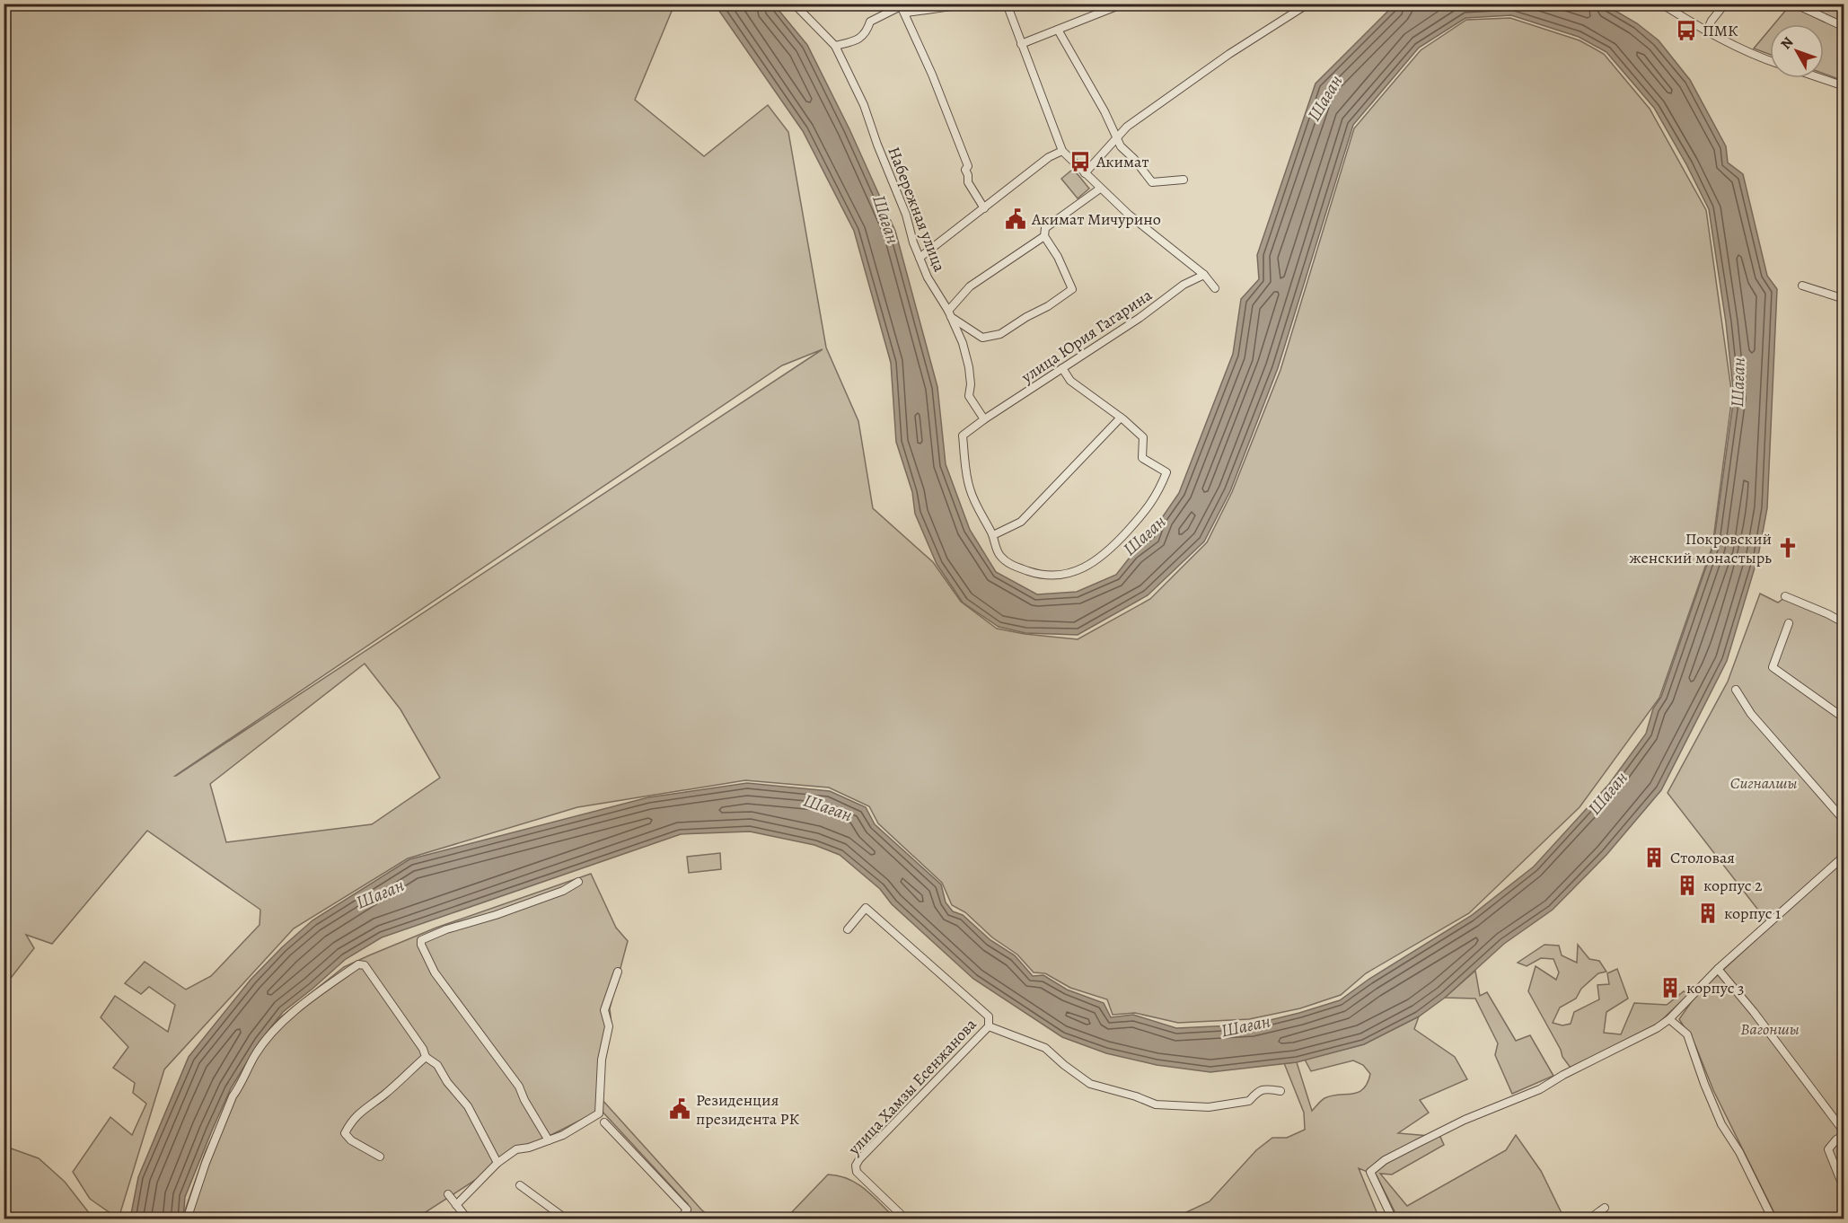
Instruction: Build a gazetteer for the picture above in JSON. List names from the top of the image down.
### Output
{
  "streets": {
    "street": ["Набережная улица", "улица Юрия Гагарина", "улица Хамзы Есенжанова"]
  },
  "crossings": [
    ["Набережная улица", "улица Юрия Гагарина"]
  ],
  "water": ["Шаған"],
  "parks": ["Сигналшы", "Вагоншы"],
  "places": {
    "bus stop": ["ПМК", "Акимат"],
    "public building": ["Акимат Мичурино", "Резиденция президента РК"],
    "church": ["Покровский женский монастырь"],
    "building": [
      "Столовая",
      "корпус 2",
      "корпус 1",
      "корпус 3"
    ]
  },
  "north": "top left"
}
